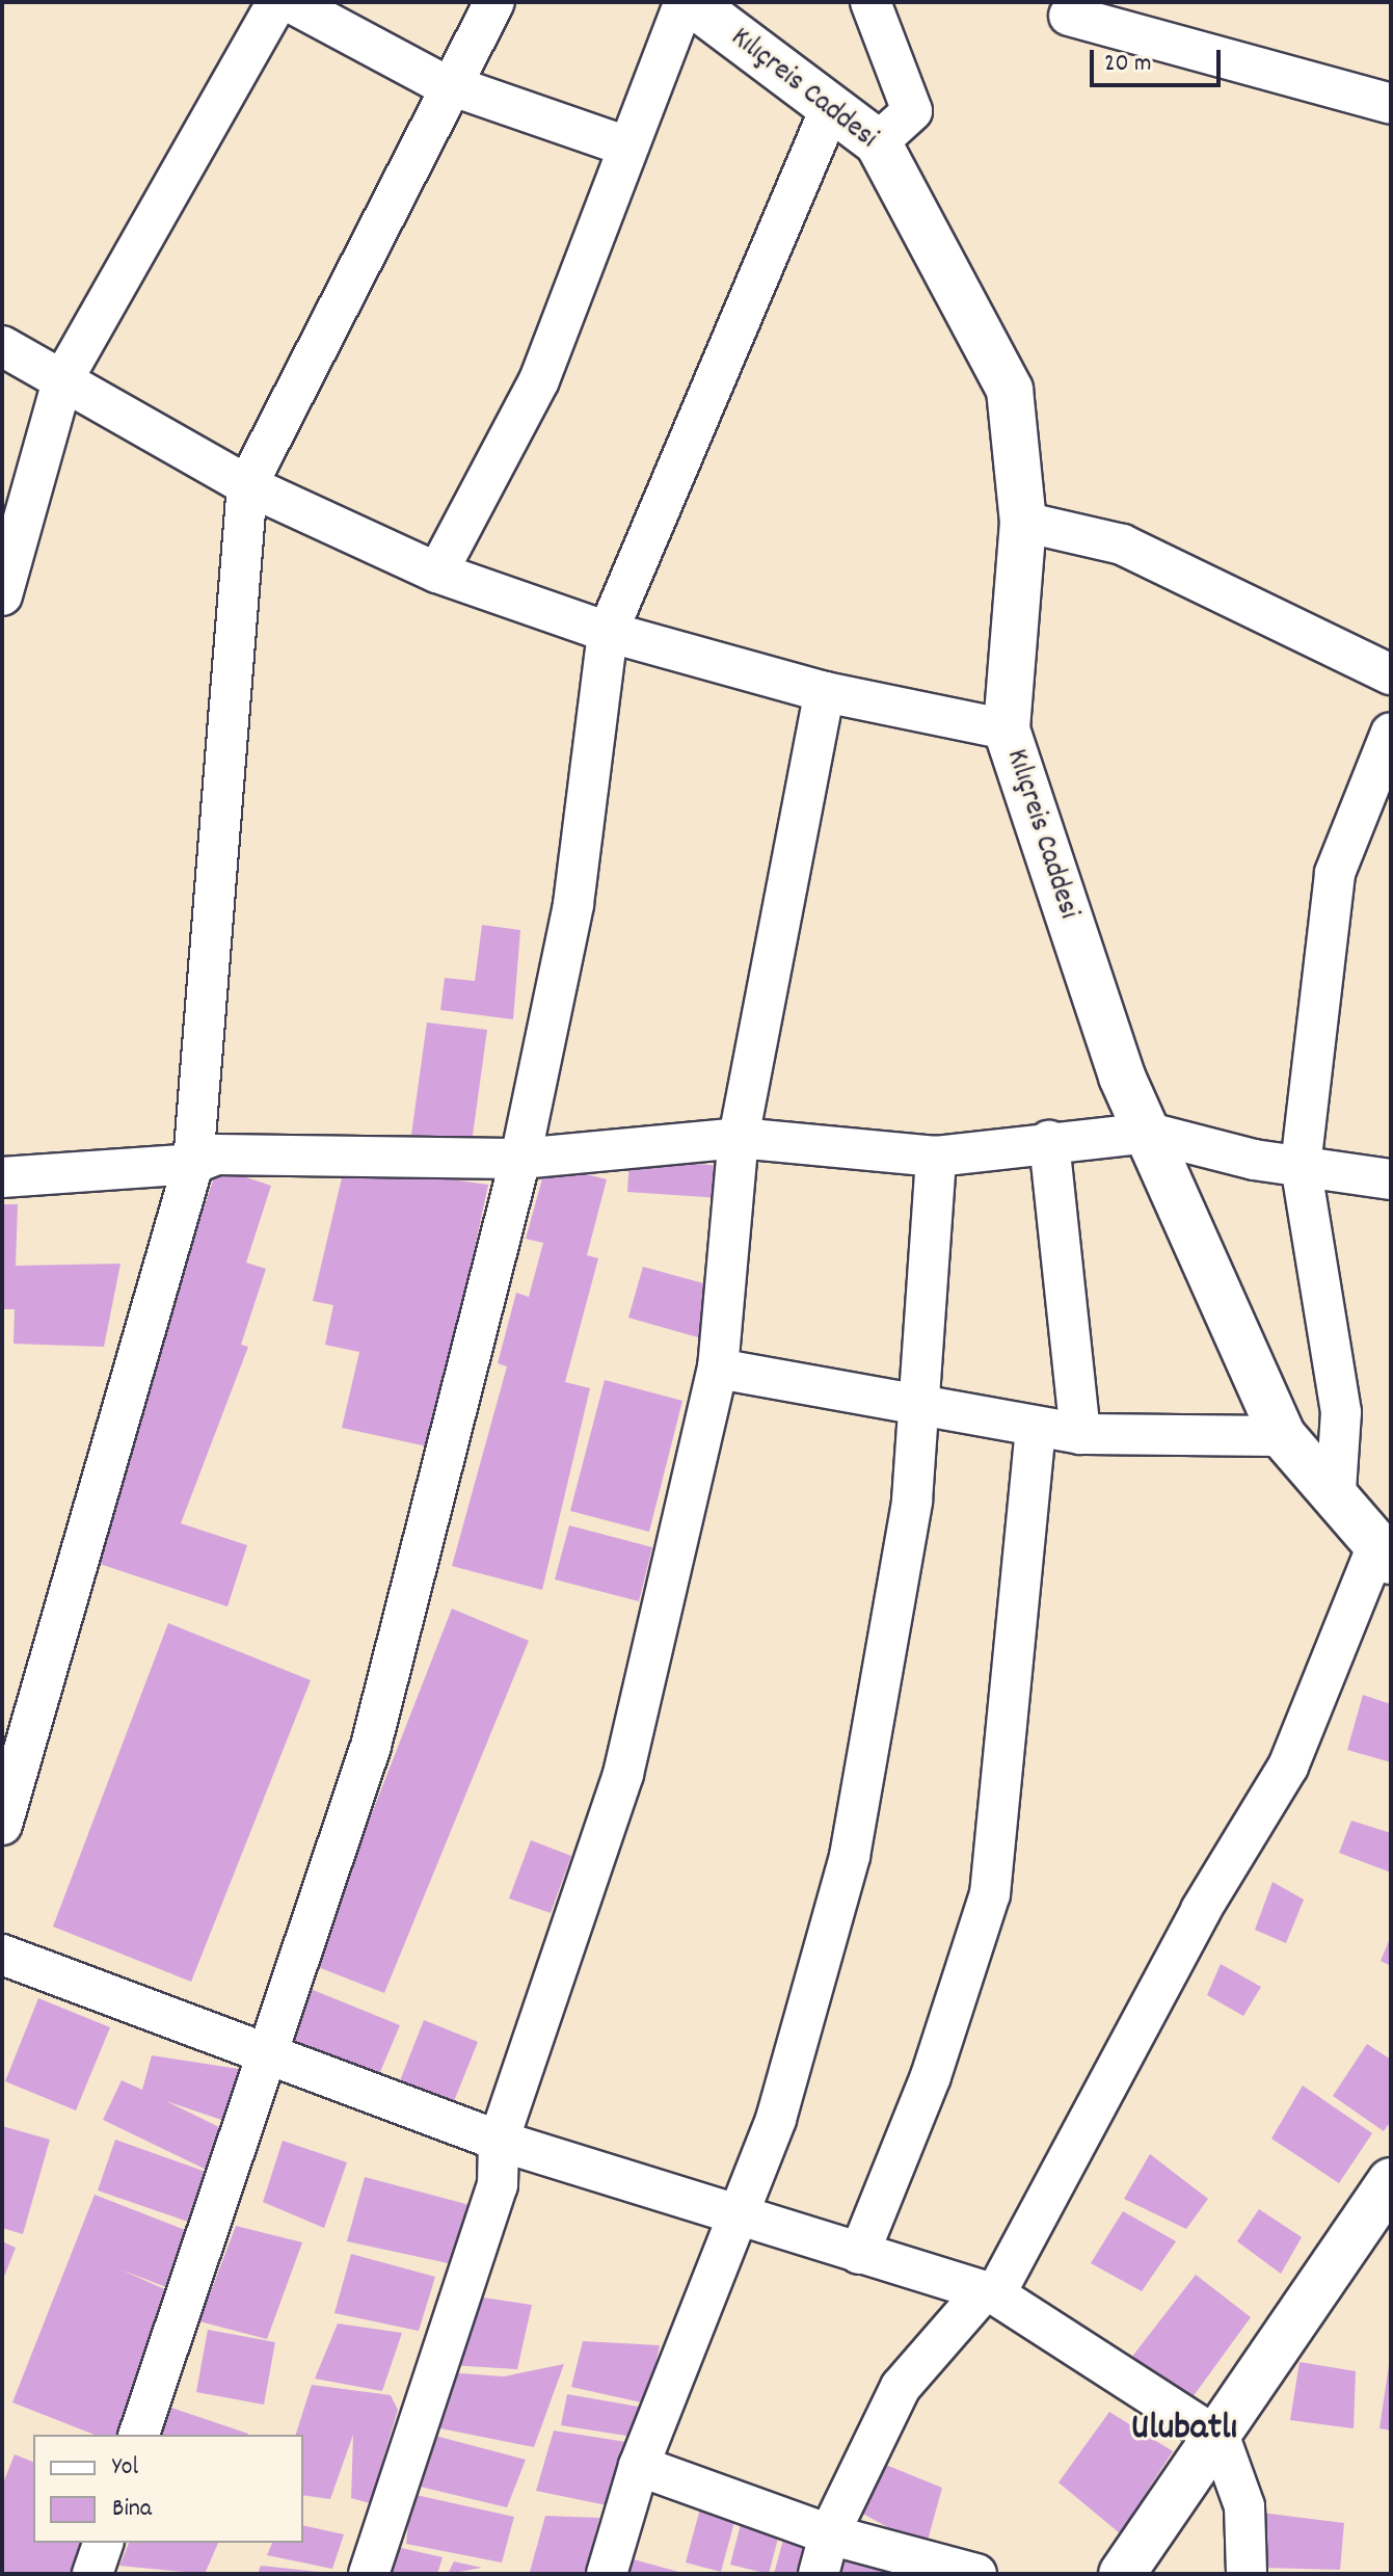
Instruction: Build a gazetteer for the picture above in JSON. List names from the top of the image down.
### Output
{
  "streets": {
    "street": ["Kılıçreis Caddesi"]
  },
  "districts": ["Ulubatlı"],
  "legend": ["Yol", "Bina"],
  "scale_bar": "20 m"
}
